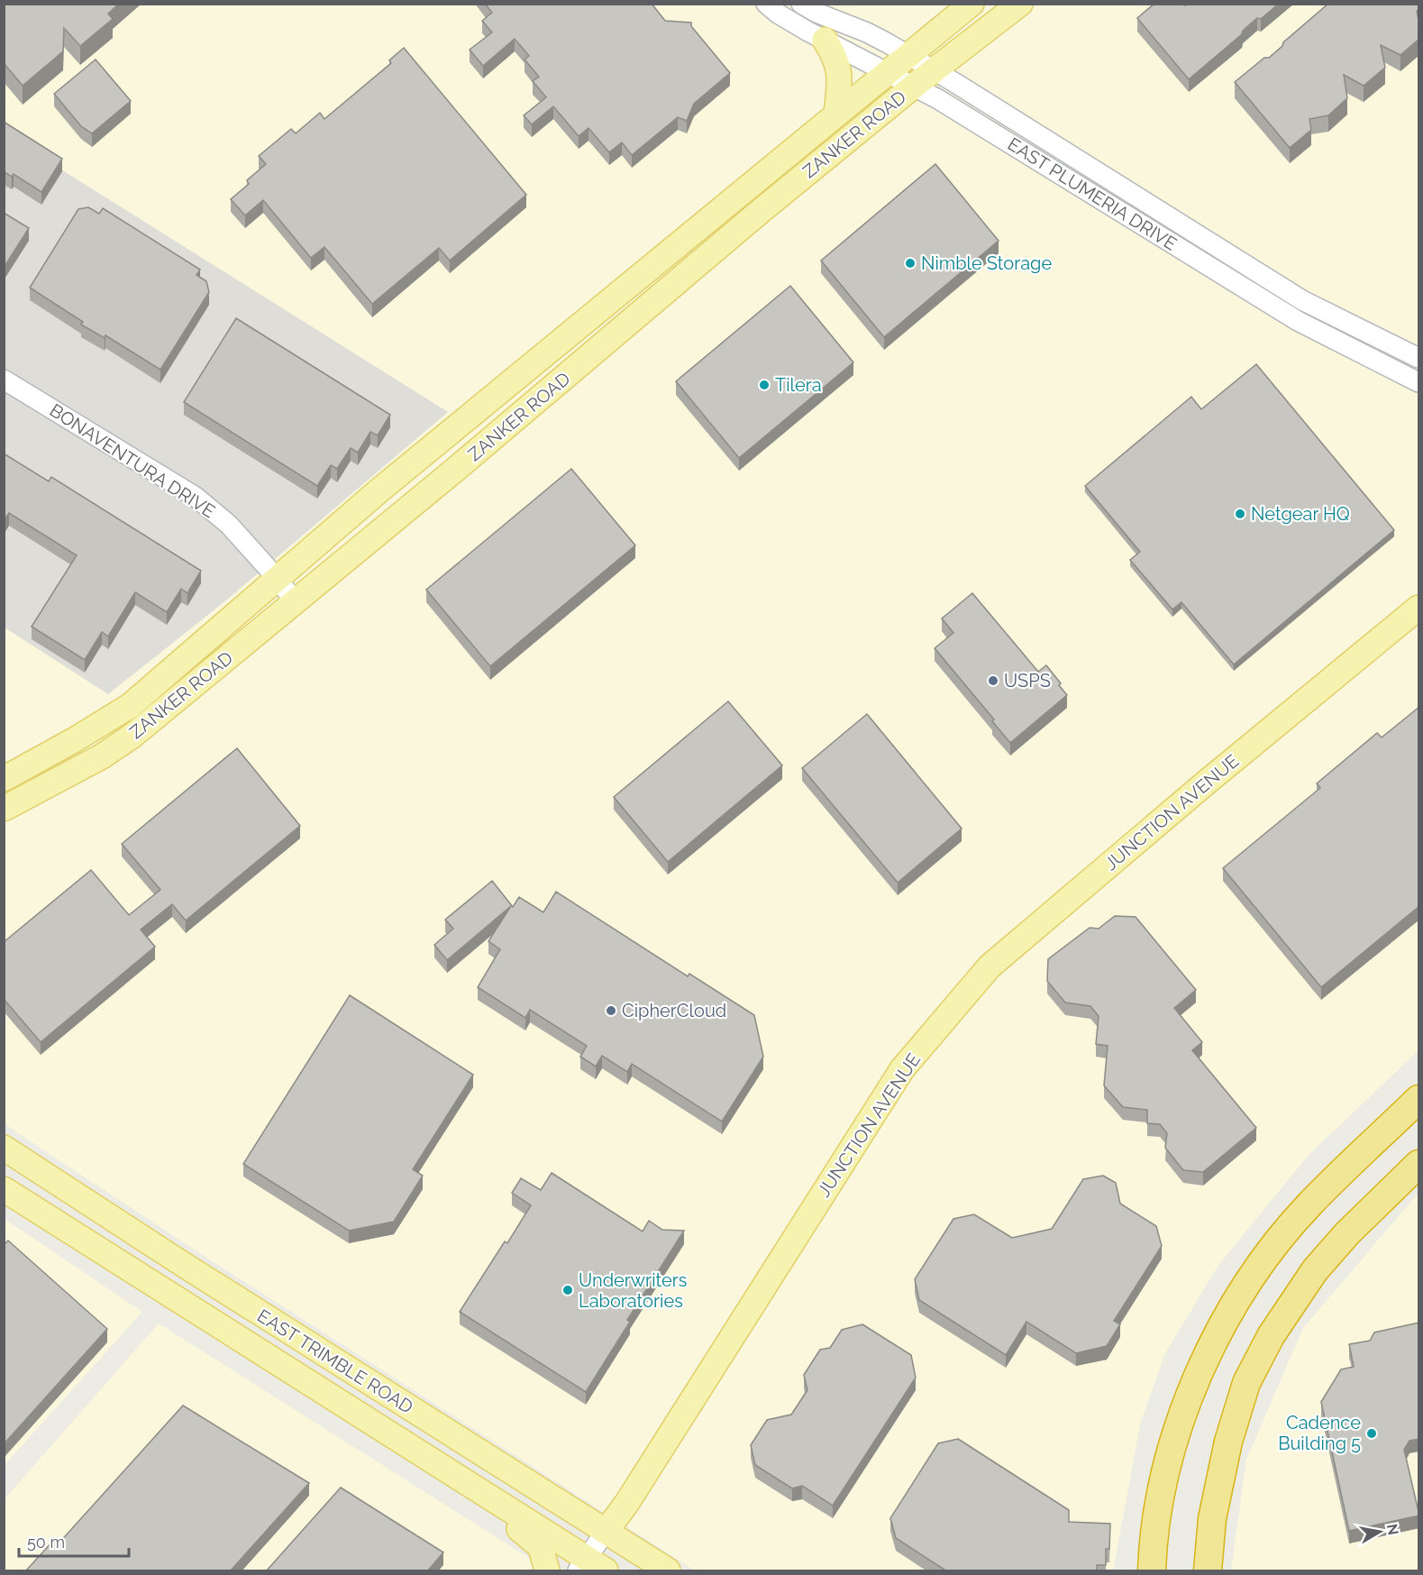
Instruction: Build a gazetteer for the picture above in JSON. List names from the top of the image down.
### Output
{
  "streets": {
    "main road": ["ZANKER ROAD", "JUNCTION AVENUE", "EAST TRIMBLE ROAD"],
    "street": ["EAST PLUMERIA DRIVE", "BONAVENTURA DRIVE"]
  },
  "crossings": [
    ["ZANKER ROAD", "EAST PLUMERIA DRIVE"],
    ["ZANKER ROAD", "BONAVENTURA DRIVE"],
    ["JUNCTION AVENUE", "EAST TRIMBLE ROAD"]
  ],
  "places": [
    "Nimble Storage",
    "Tilera",
    "Netgear HQ",
    "USPS",
    "CipherCloud",
    "Underwriters Laboratories",
    "Cadence Building 5"
  ],
  "scale_bar": "50 m",
  "north": "right"
}
